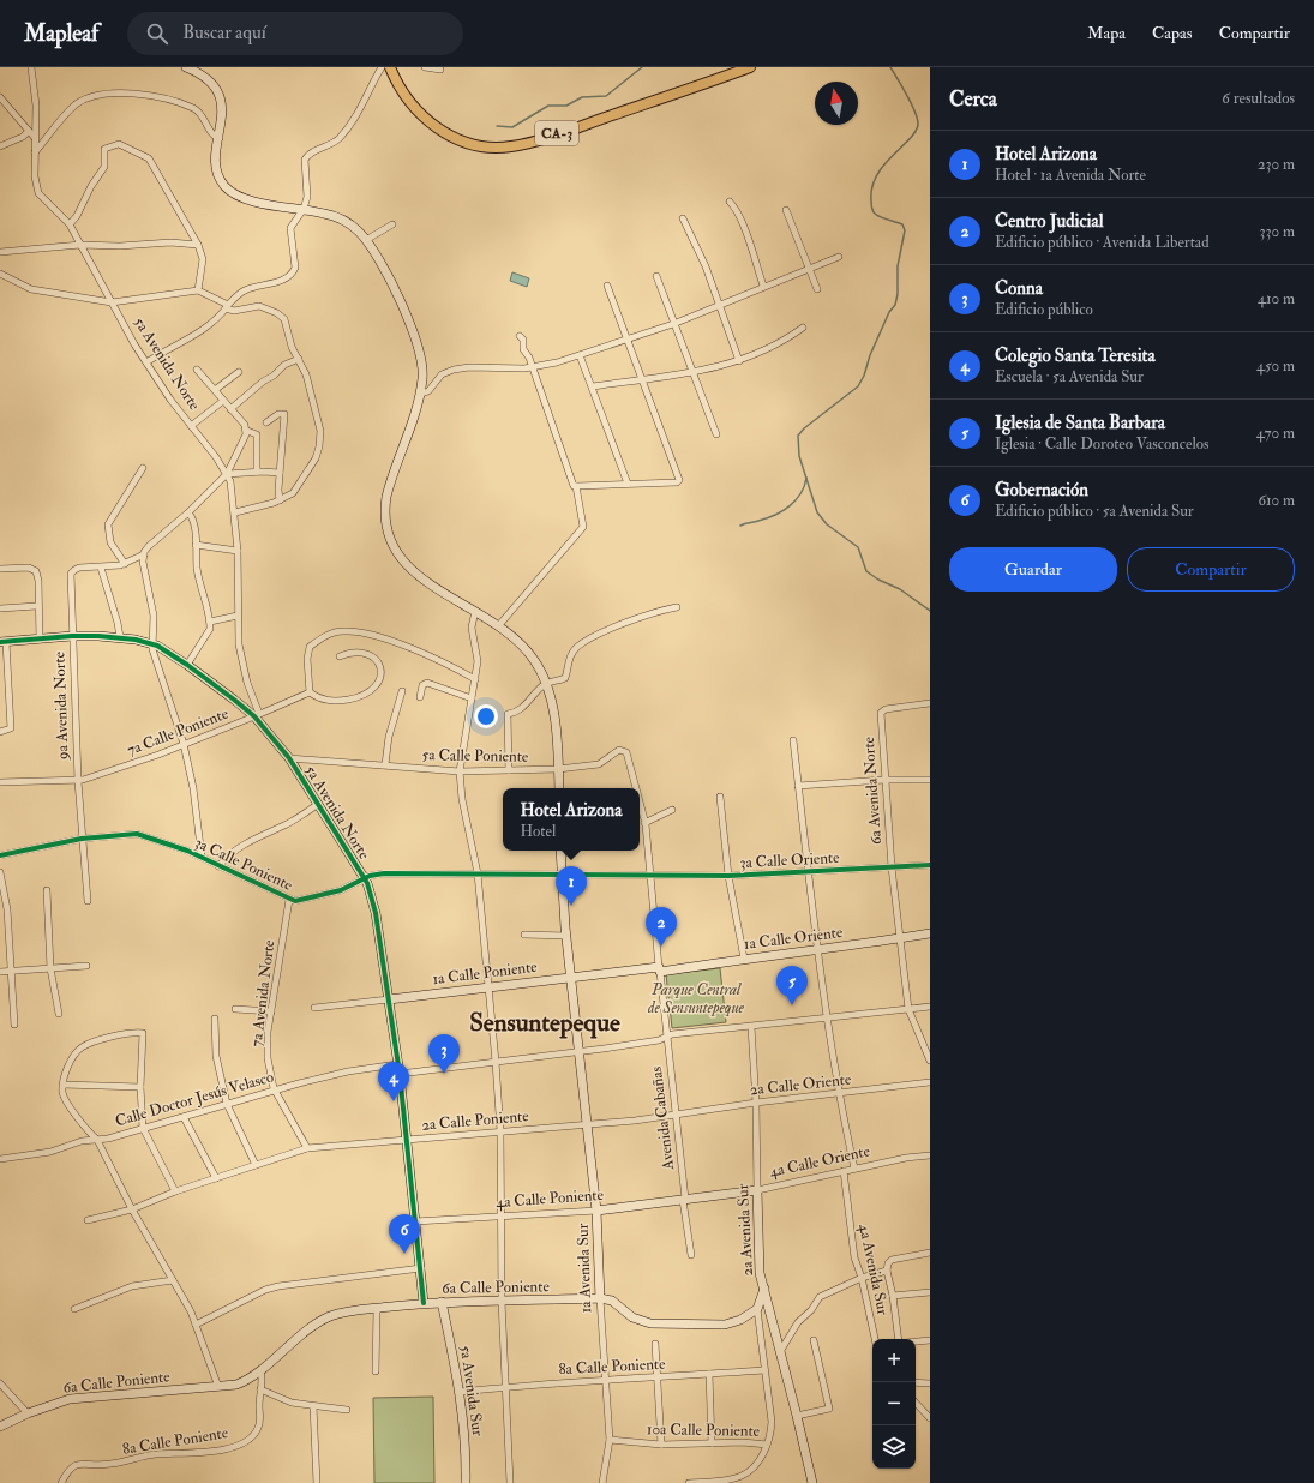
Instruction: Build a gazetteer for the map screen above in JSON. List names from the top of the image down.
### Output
{
  "streets": {
    "main road": ["CA-3"],
    "street": [
      "5a Avenida Norte",
      "9a Avenida Norte",
      "7a Calle Poniente",
      "5a Calle Poniente",
      "6a Avenida Norte",
      "3a Calle Oriente",
      "3a Calle Poniente",
      "1a Calle Oriente",
      "1a Calle Poniente",
      "7a Avenida Norte",
      "2a Calle Oriente",
      "Calle Doctor Jesús Velasco",
      "Avenida Cabañas",
      "2a Calle Poniente",
      "4a Calle Oriente",
      "4a Calle Poniente",
      "2a Avenida Sur",
      "1a Avenida Sur",
      "4a Avenida Sur",
      "6a Calle Poniente",
      "8a Calle Poniente",
      "5a Avenida Sur",
      "10a Calle Poniente"
    ]
  },
  "crossings": [
    ["5a Avenida Norte", "7a Calle Poniente"],
    ["5a Avenida Norte", "5a Calle Poniente"],
    ["5a Avenida Norte", "3a Calle Poniente"],
    ["5a Avenida Norte", "1a Calle Poniente"],
    ["5a Avenida Norte", "Calle Doctor Jesús Velasco"],
    ["9a Avenida Norte", "7a Calle Poniente"],
    ["9a Avenida Norte", "3a Calle Poniente"],
    ["5a Calle Poniente", "Avenida Cabañas"],
    ["6a Avenida Norte", "3a Calle Oriente"],
    ["6a Avenida Norte", "1a Calle Oriente"],
    ["3a Calle Oriente", "3a Calle Poniente"],
    ["3a Calle Oriente", "Avenida Cabañas"],
    ["3a Calle Poniente", "7a Avenida Norte"],
    ["3a Calle Poniente", "Avenida Cabañas"],
    ["3a Calle Poniente", "1a Avenida Sur"],
    ["1a Calle Oriente", "1a Calle Poniente"],
    ["1a Calle Oriente", "Avenida Cabañas"],
    ["1a Calle Poniente", "Avenida Cabañas"],
    ["1a Calle Poniente", "1a Avenida Sur"],
    ["7a Avenida Norte", "Calle Doctor Jesús Velasco"],
    ["7a Avenida Norte", "2a Calle Poniente"],
    ["2a Calle Oriente", "Avenida Cabañas"],
    ["2a Calle Oriente", "2a Calle Poniente"],
    ["2a Calle Oriente", "2a Avenida Sur"],
    ["Avenida Cabañas", "2a Calle Poniente"],
    ["Avenida Cabañas", "4a Calle Oriente"],
    ["Avenida Cabañas", "4a Calle Poniente"],
    ["2a Calle Poniente", "1a Avenida Sur"],
    ["4a Calle Oriente", "4a Calle Poniente"],
    ["4a Calle Oriente", "2a Avenida Sur"],
    ["4a Calle Oriente", "4a Avenida Sur"],
    ["4a Calle Poniente", "1a Avenida Sur"],
    ["1a Avenida Sur", "6a Calle Poniente"],
    ["1a Avenida Sur", "8a Calle Poniente"],
    ["1a Avenida Sur", "10a Calle Poniente"],
    ["6a Calle Poniente", "8a Calle Poniente"],
    ["6a Calle Poniente", "5a Avenida Sur"],
    ["8a Calle Poniente", "5a Avenida Sur"]
  ],
  "districts": ["Sensuntepeque"],
  "parks": ["Parque Central de Sensuntepeque"],
  "north": "top",
  "page": {
    "header": "Mapleaf",
    "search": "Buscar aquí",
    "nav": ["Mapa", "Capas", "Compartir"],
    "heading": ["Cerca", "6 resultados"],
    "list": [
      {
        "mark": "1",
        "name": "Hotel Arizona",
        "note": "Hotel · 1a Avenida Norte",
        "value": "230 m"
      },
      {
        "mark": "2",
        "name": "Centro Judicial",
        "note": "Edificio público · Avenida Libertad",
        "value": "330 m"
      },
      {
        "mark": "3",
        "name": "Conna",
        "note": "Edificio público",
        "value": "410 m"
      },
      {
        "mark": "4",
        "name": "Colegio Santa Teresita",
        "note": "Escuela · 5a Avenida Sur",
        "value": "450 m"
      },
      {
        "mark": "5",
        "name": "Iglesia de Santa Barbara",
        "note": "Iglesia · Calle Doroteo Vasconcelos",
        "value": "470 m"
      },
      {
        "mark": "6",
        "name": "Gobernación",
        "note": "Edificio público · 5a Avenida Sur",
        "value": "610 m"
      }
    ],
    "buttons": ["Guardar", "Compartir"],
    "popup": ["Hotel Arizona", "Hotel"],
    "pins": [
      "1",
      "2",
      "5",
      "3",
      "4",
      "6"
    ],
    "map_buttons": ["+", "−"]
  }
}
